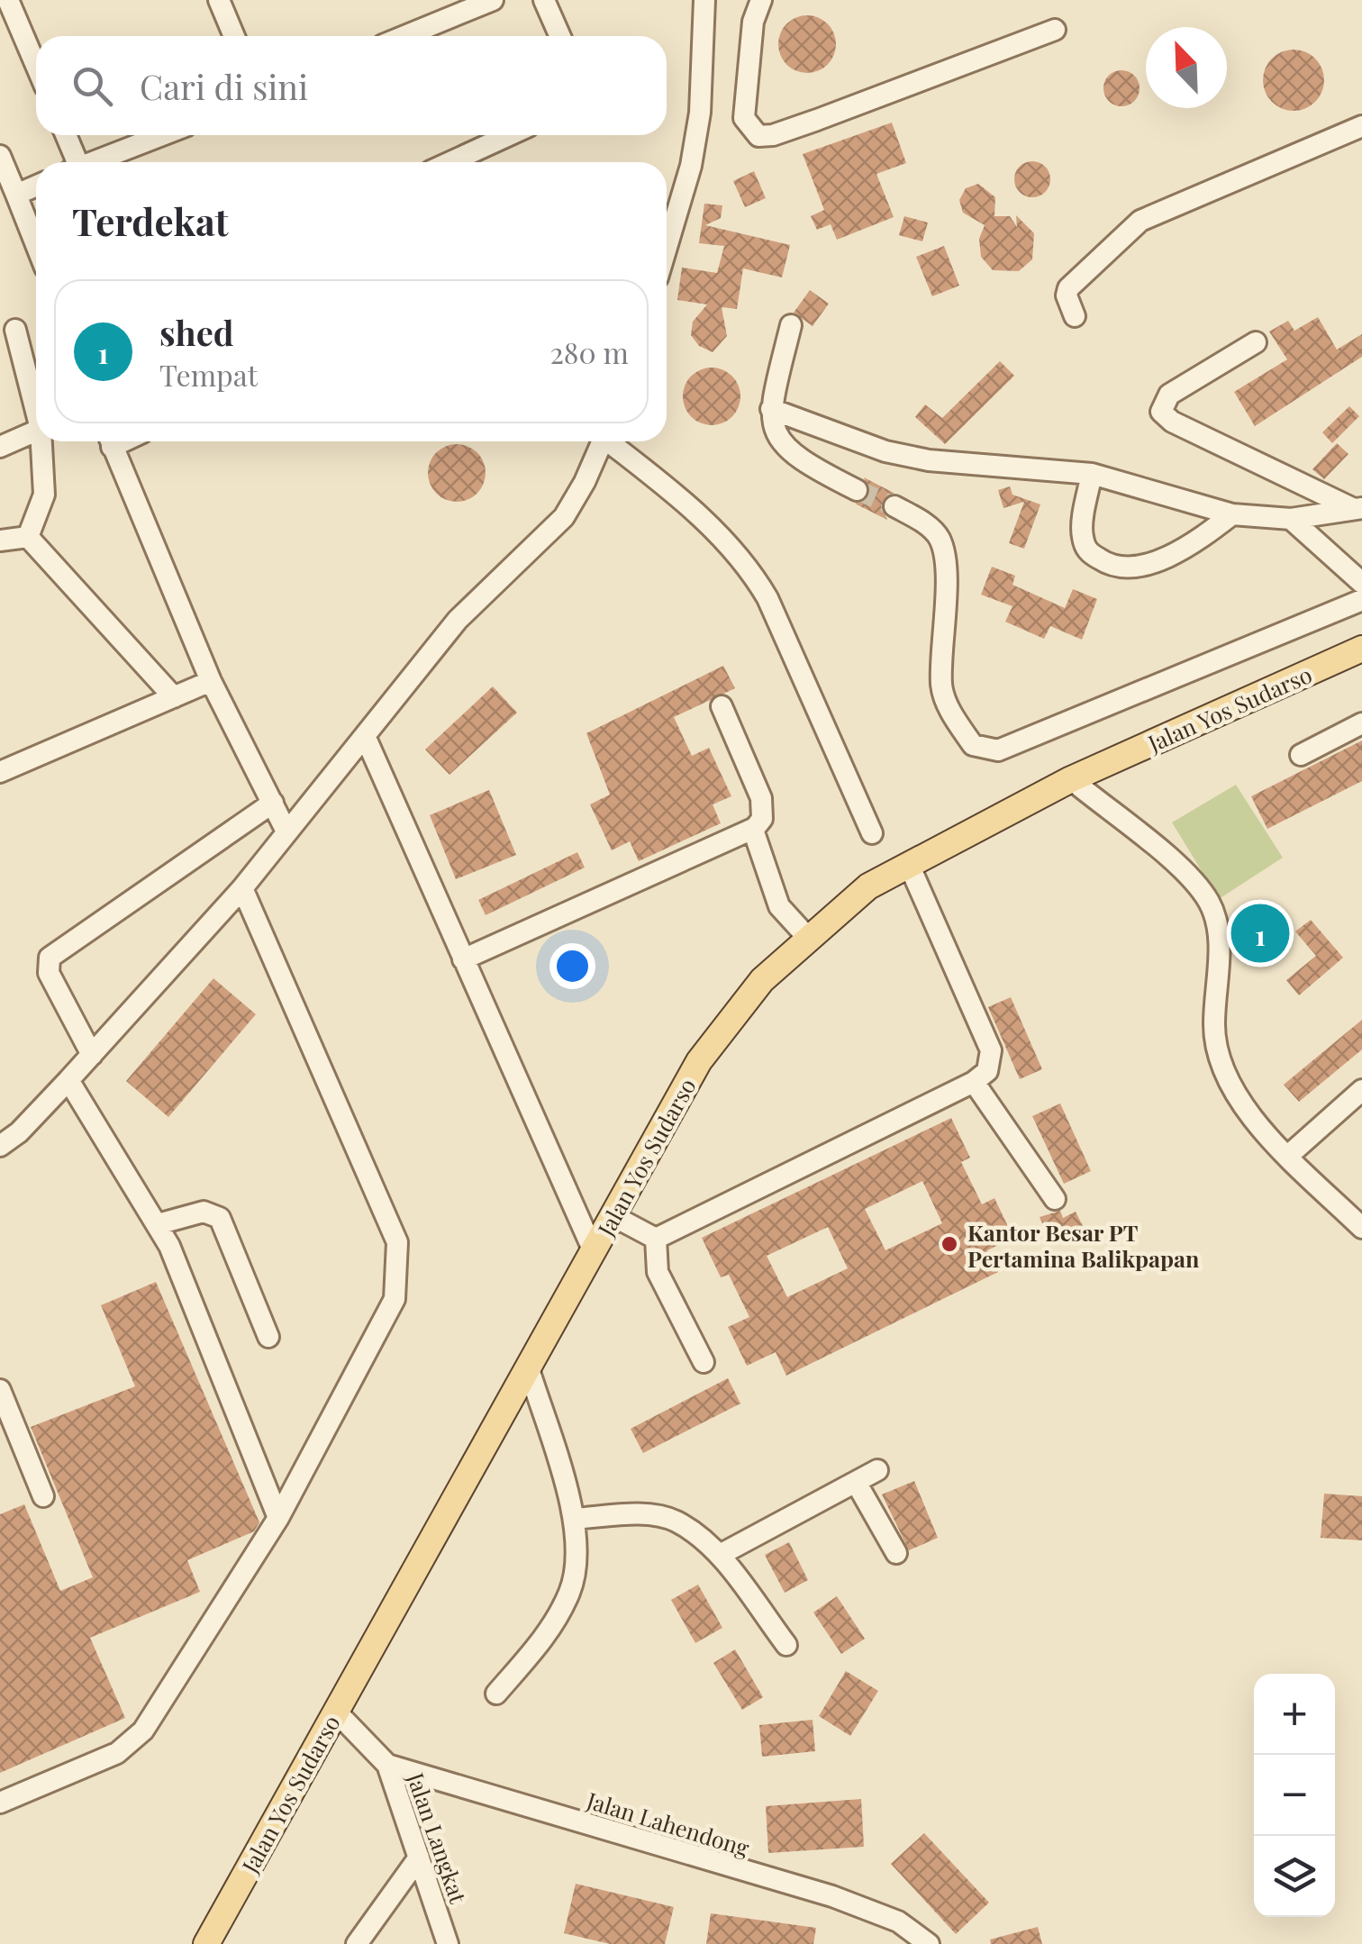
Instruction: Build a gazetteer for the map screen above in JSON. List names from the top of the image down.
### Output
{
  "streets": {
    "main road": ["Jalan Yos Sudarso"],
    "street": ["Jalan Lahendong", "Jalan Langkat"]
  },
  "crossings": [
    ["Jalan Yos Sudarso", "Jalan Langkat"],
    ["Jalan Lahendong", "Jalan Langkat"]
  ],
  "places": ["Kantor Besar PT Pertamina Balikpapan"],
  "north": "top left",
  "page": {
    "search": "Cari di sini",
    "heading": "Terdekat",
    "list": [
      {
        "mark": "1",
        "name": "shed",
        "note": "Tempat",
        "value": "280 m"
      }
    ],
    "pins": "1",
    "map_buttons": ["+", "−"]
  }
}
